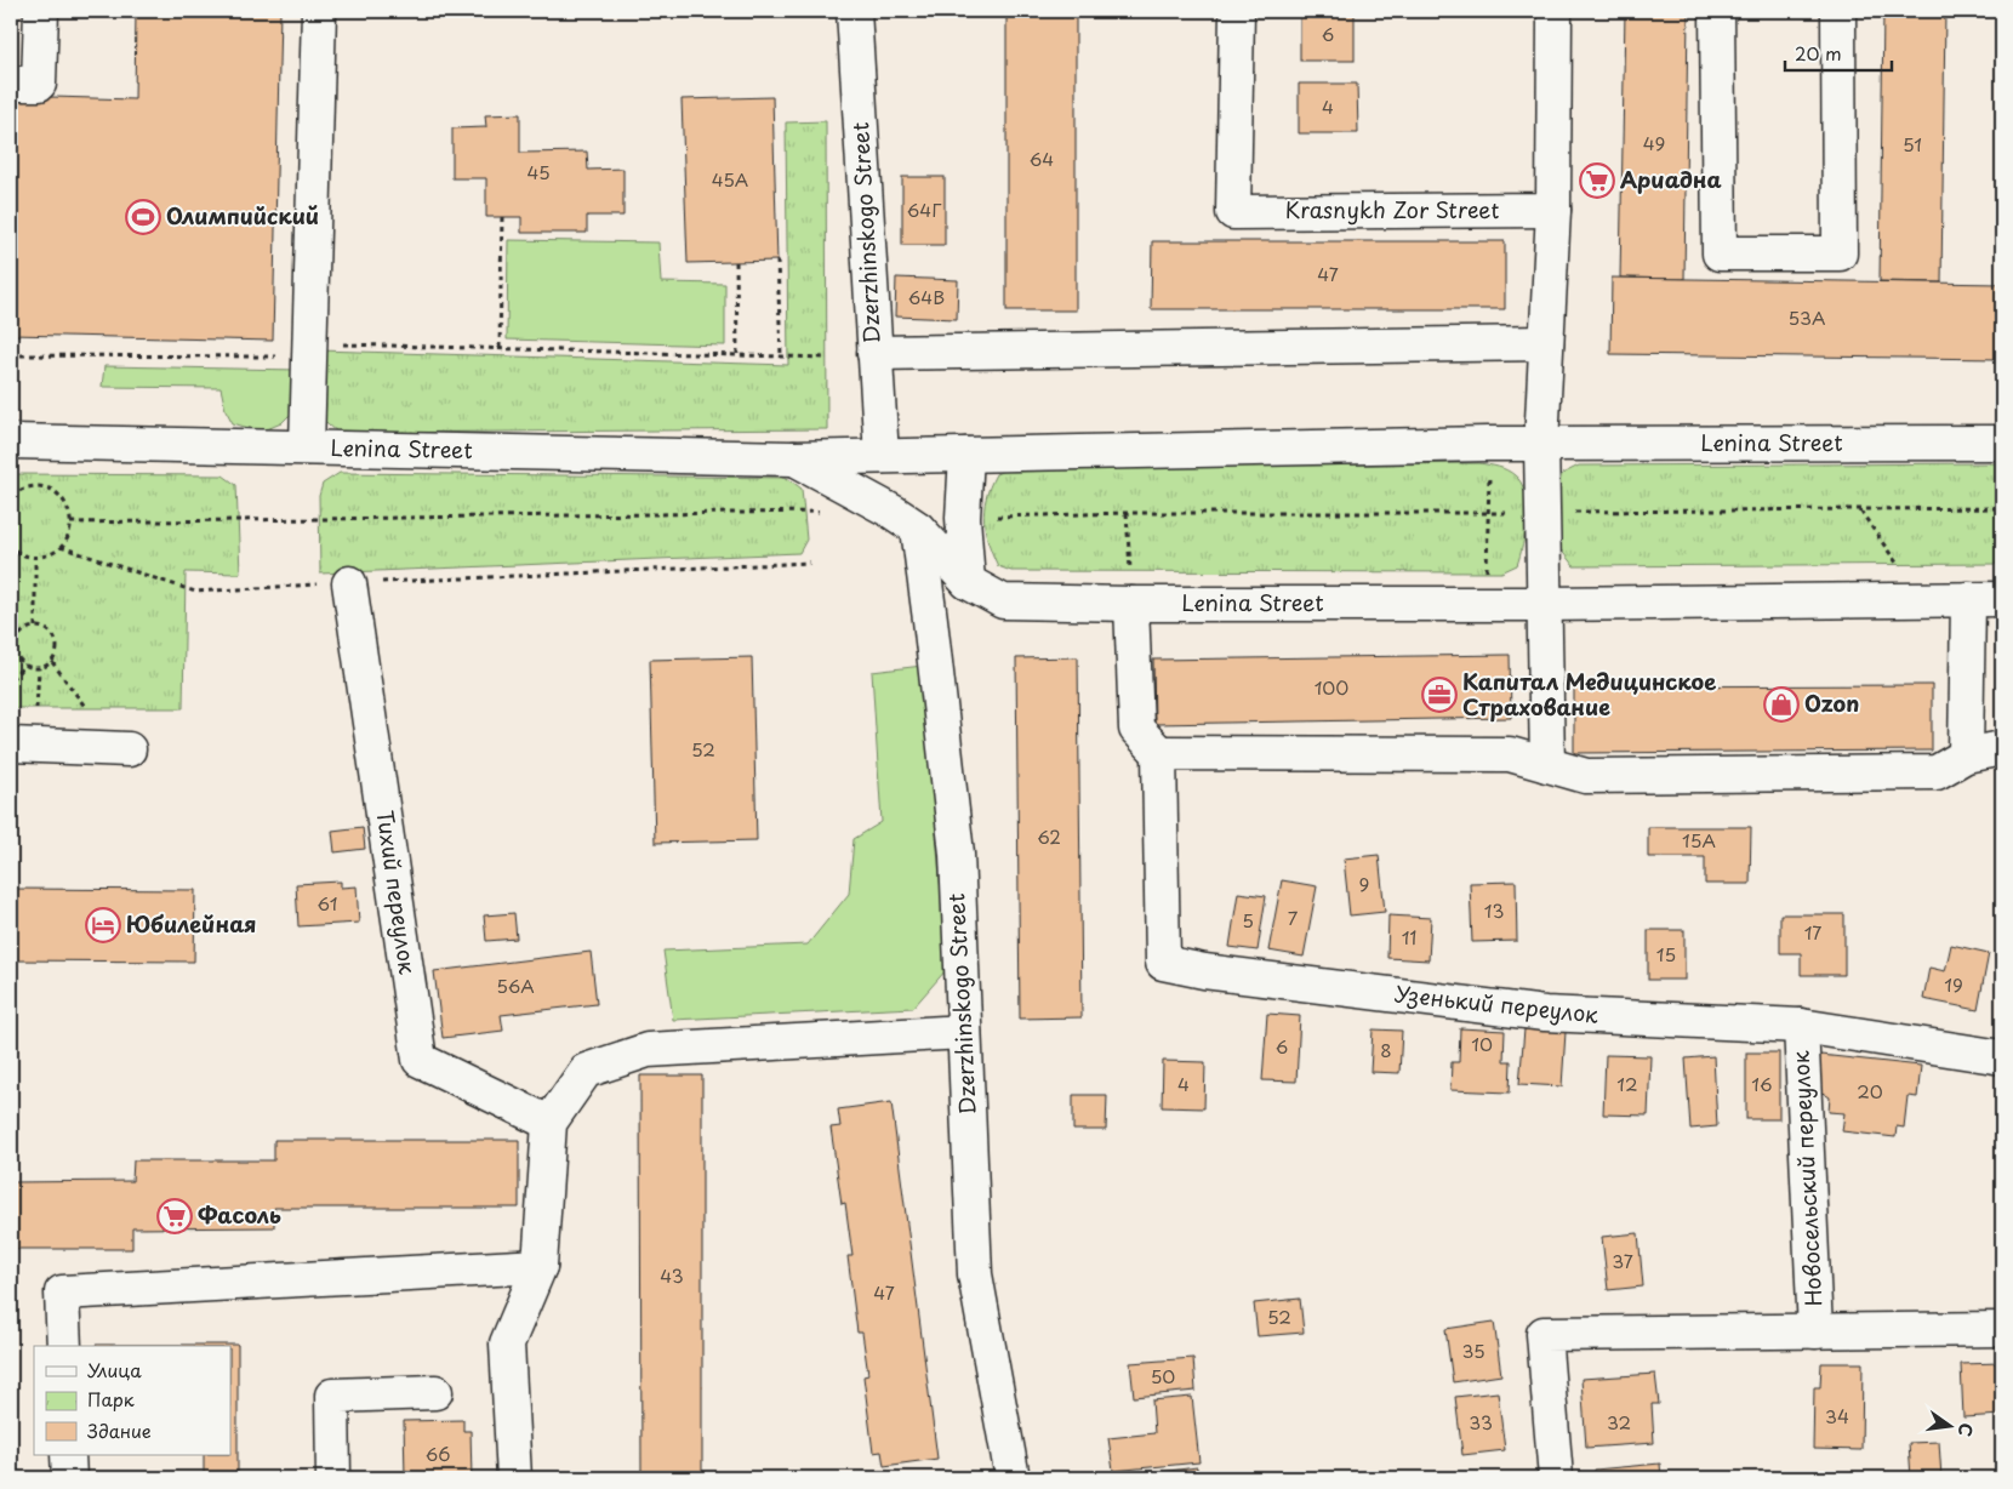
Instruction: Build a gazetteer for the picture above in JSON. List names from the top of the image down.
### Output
{
  "streets": {
    "street": [
      "Krasnykh Zor Street",
      "Dzerzhinskogo Street",
      "Lenina Street",
      "Тихий переулок",
      "Узенький переулок",
      "Новосельский переулок"
    ]
  },
  "crossings": [
    ["Dzerzhinskogo Street", "Lenina Street"],
    ["Узенький переулок", "Новосельский переулок"]
  ],
  "places": {
    "supermarket": ["Ариадна", "Фасоль"],
    "sports": ["Олимпийский"],
    "office": ["Капитал Медицинское Страхование"],
    "shop": ["Ozon"],
    "hotel": ["Юбилейная"]
  },
  "house_numbers": [
    "6",
    "4",
    "49",
    "51",
    "64",
    "45",
    "45А",
    "64Г",
    "47",
    "64В",
    "53А",
    "100",
    "52",
    "62",
    "15А",
    "9",
    "61",
    "13",
    "7",
    "5",
    "17",
    "11",
    "15",
    "19",
    "56А",
    "10",
    "6",
    "8",
    "4",
    "12",
    "16",
    "20",
    "37",
    "43",
    "47",
    "52",
    "35",
    "50",
    "34",
    "33",
    "32",
    "66"
  ],
  "legend": ["Улица", "Парк", "Здание"],
  "scale_bar": "20 m",
  "north": "right"
}
